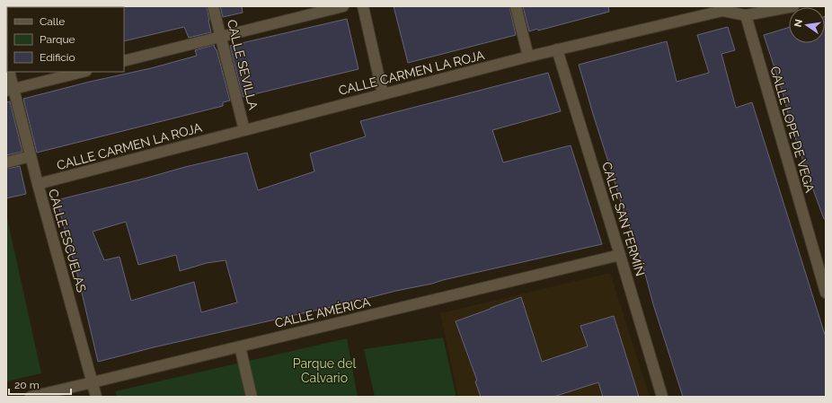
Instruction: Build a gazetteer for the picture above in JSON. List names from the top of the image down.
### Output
{
  "streets": {
    "street": [
      "CALLE SEVILLA",
      "CALLE CARMEN LA ROJA",
      "CALLE LOPE DE VEGA",
      "CALLE SAN FERMÍN",
      "CALLE ESCUELAS",
      "CALLE AMÉRICA"
    ]
  },
  "crossings": [
    ["CALLE SEVILLA", "CALLE CARMEN LA ROJA"],
    ["CALLE CARMEN LA ROJA", "CALLE LOPE DE VEGA"],
    ["CALLE CARMEN LA ROJA", "CALLE SAN FERMÍN"],
    ["CALLE CARMEN LA ROJA", "CALLE ESCUELAS"],
    ["CALLE SAN FERMÍN", "CALLE AMÉRICA"],
    ["CALLE ESCUELAS", "CALLE AMÉRICA"]
  ],
  "parks": ["Parque del Calvario"],
  "legend": ["Calle", "Parque", "Edificio"],
  "scale_bar": "20 m",
  "north": "left"
}
